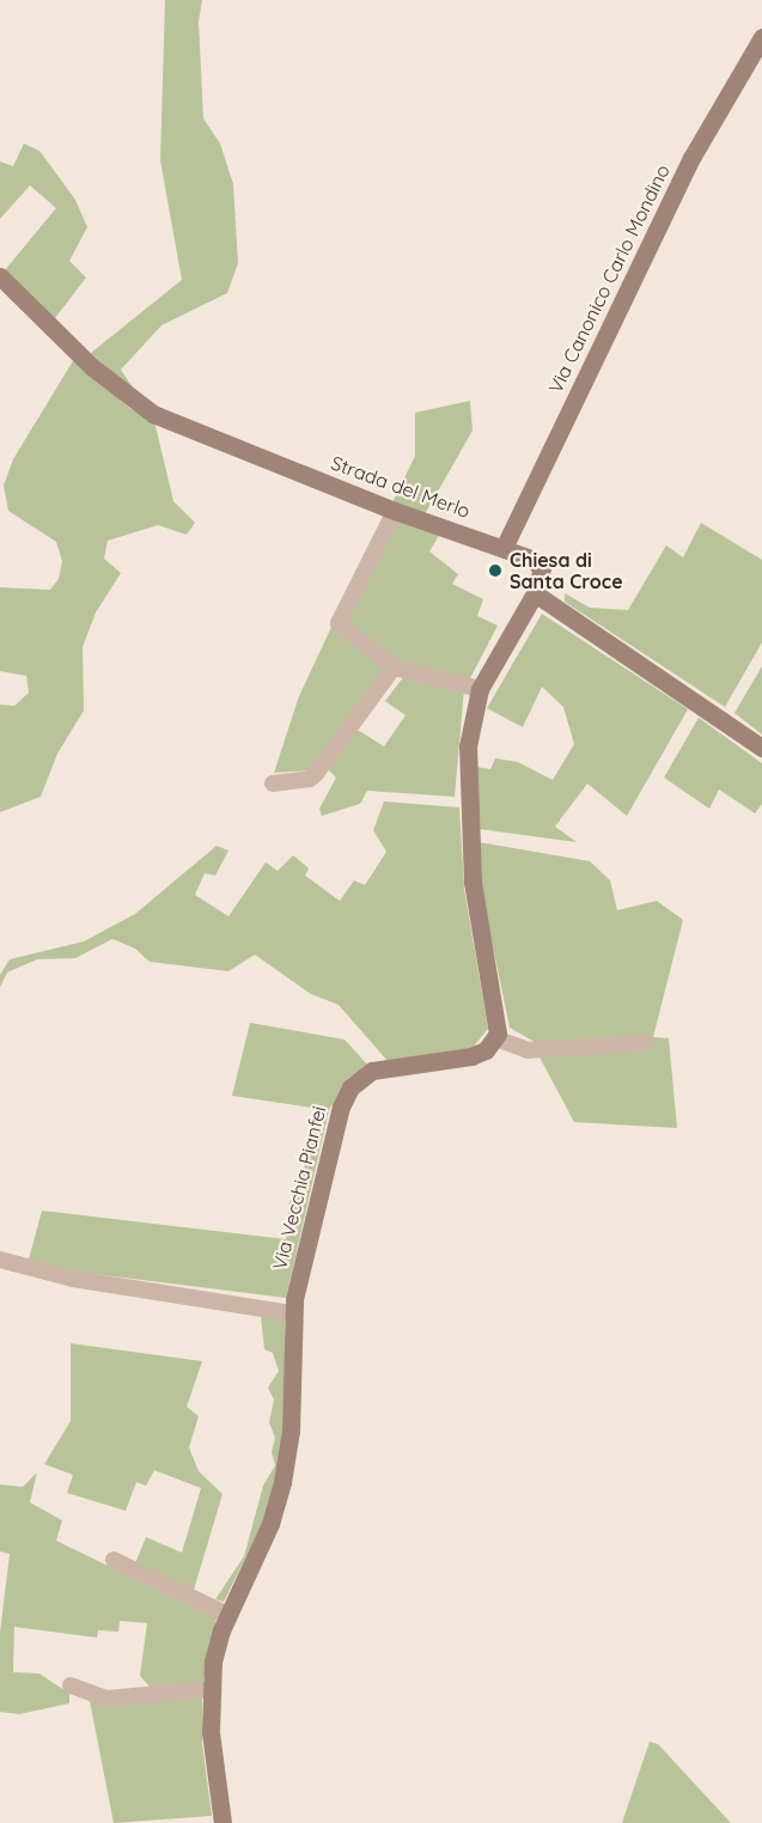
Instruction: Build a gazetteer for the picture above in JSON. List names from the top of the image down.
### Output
{
  "streets": {
    "street": ["Via Canonico Carlo Mondino", "Strada del Merlo", "Via Vecchia Pianfei"]
  },
  "crossings": [
    ["Via Canonico Carlo Mondino", "Strada del Merlo"]
  ],
  "places": ["Chiesa di Santa Croce"]
}
